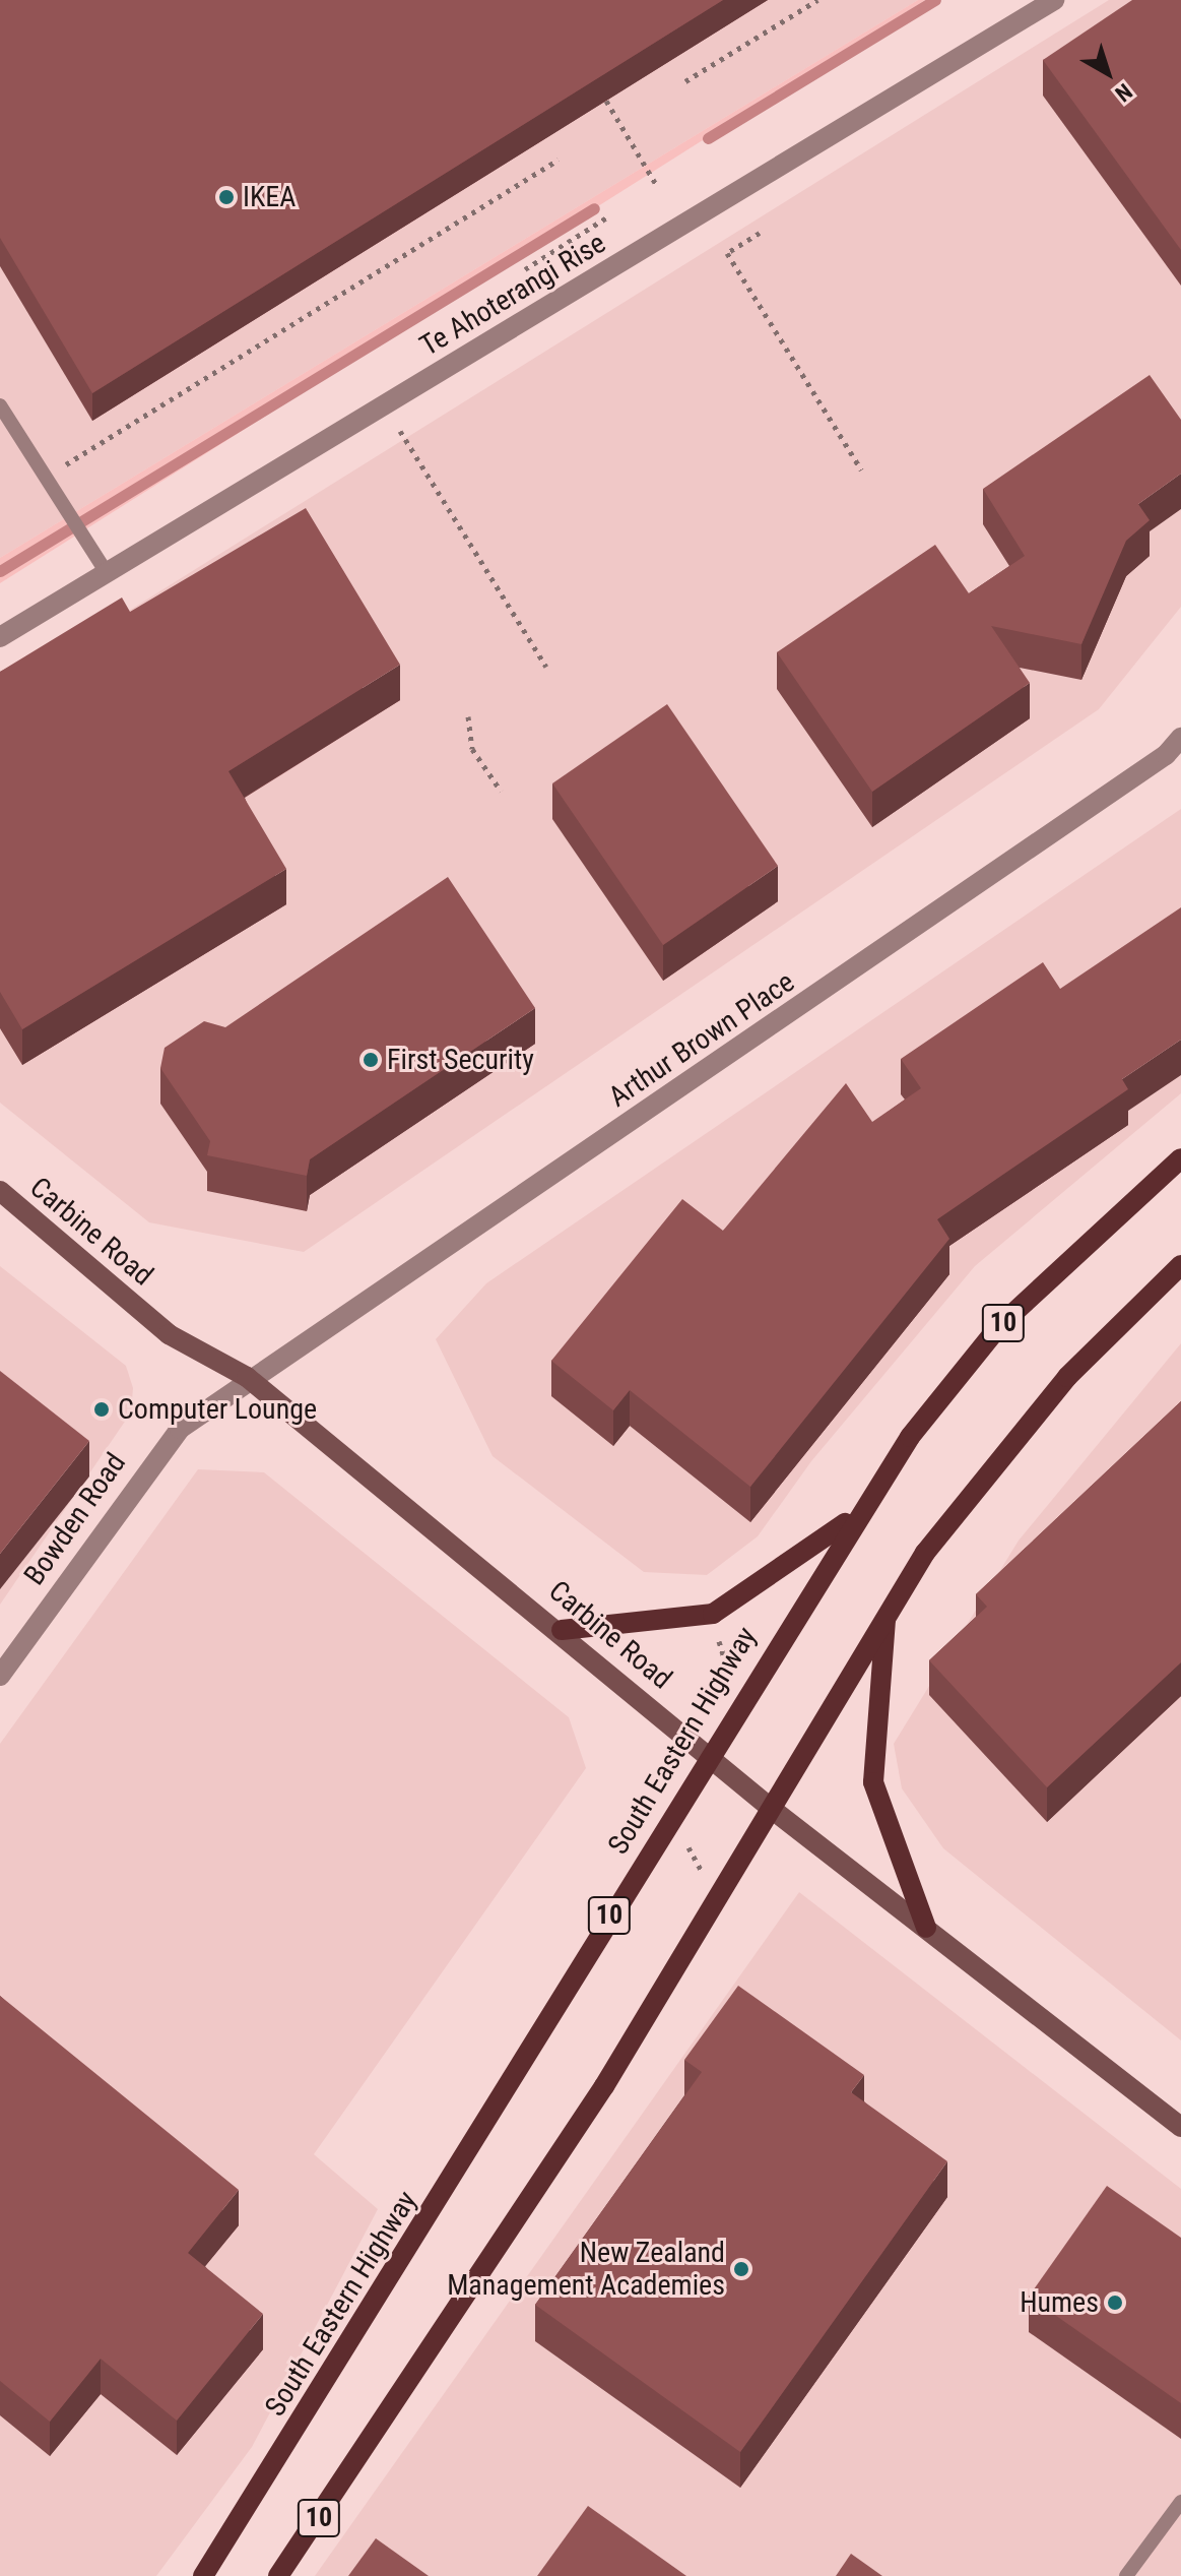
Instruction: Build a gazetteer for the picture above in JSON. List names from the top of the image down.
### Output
{
  "streets": {
    "main road": ["Carbine Road", "10", "South Eastern Highway"],
    "street": ["Te Ahoterangi Rise", "Arthur Brown Place", "Bowden Road"]
  },
  "crossings": [
    ["Arthur Brown Place", "Carbine Road"],
    ["Arthur Brown Place", "Bowden Road"],
    ["Carbine Road", "10"],
    ["Carbine Road", "Bowden Road"],
    ["Carbine Road", "South Eastern Highway"]
  ],
  "places": [
    "IKEA",
    "First Security",
    "Computer Lounge",
    "New Zealand Management Academies",
    "Humes"
  ],
  "north": "bottom right"
}
